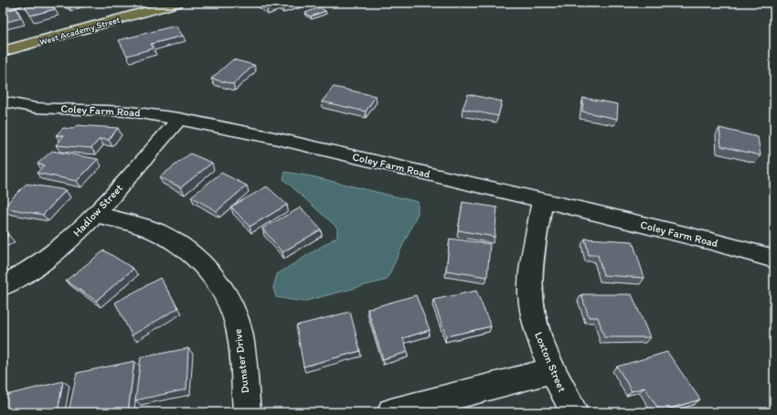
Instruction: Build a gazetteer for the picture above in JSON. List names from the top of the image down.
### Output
{
  "streets": {
    "main road": ["West Academy Street"],
    "street": [
      "Coley Farm Road",
      "Hadlow Street",
      "Dunster Drive",
      "Loxton Street"
    ]
  },
  "crossings": [
    ["Coley Farm Road", "Hadlow Street"],
    ["Coley Farm Road", "Loxton Street"],
    ["Hadlow Street", "Dunster Drive"]
  ]
}
